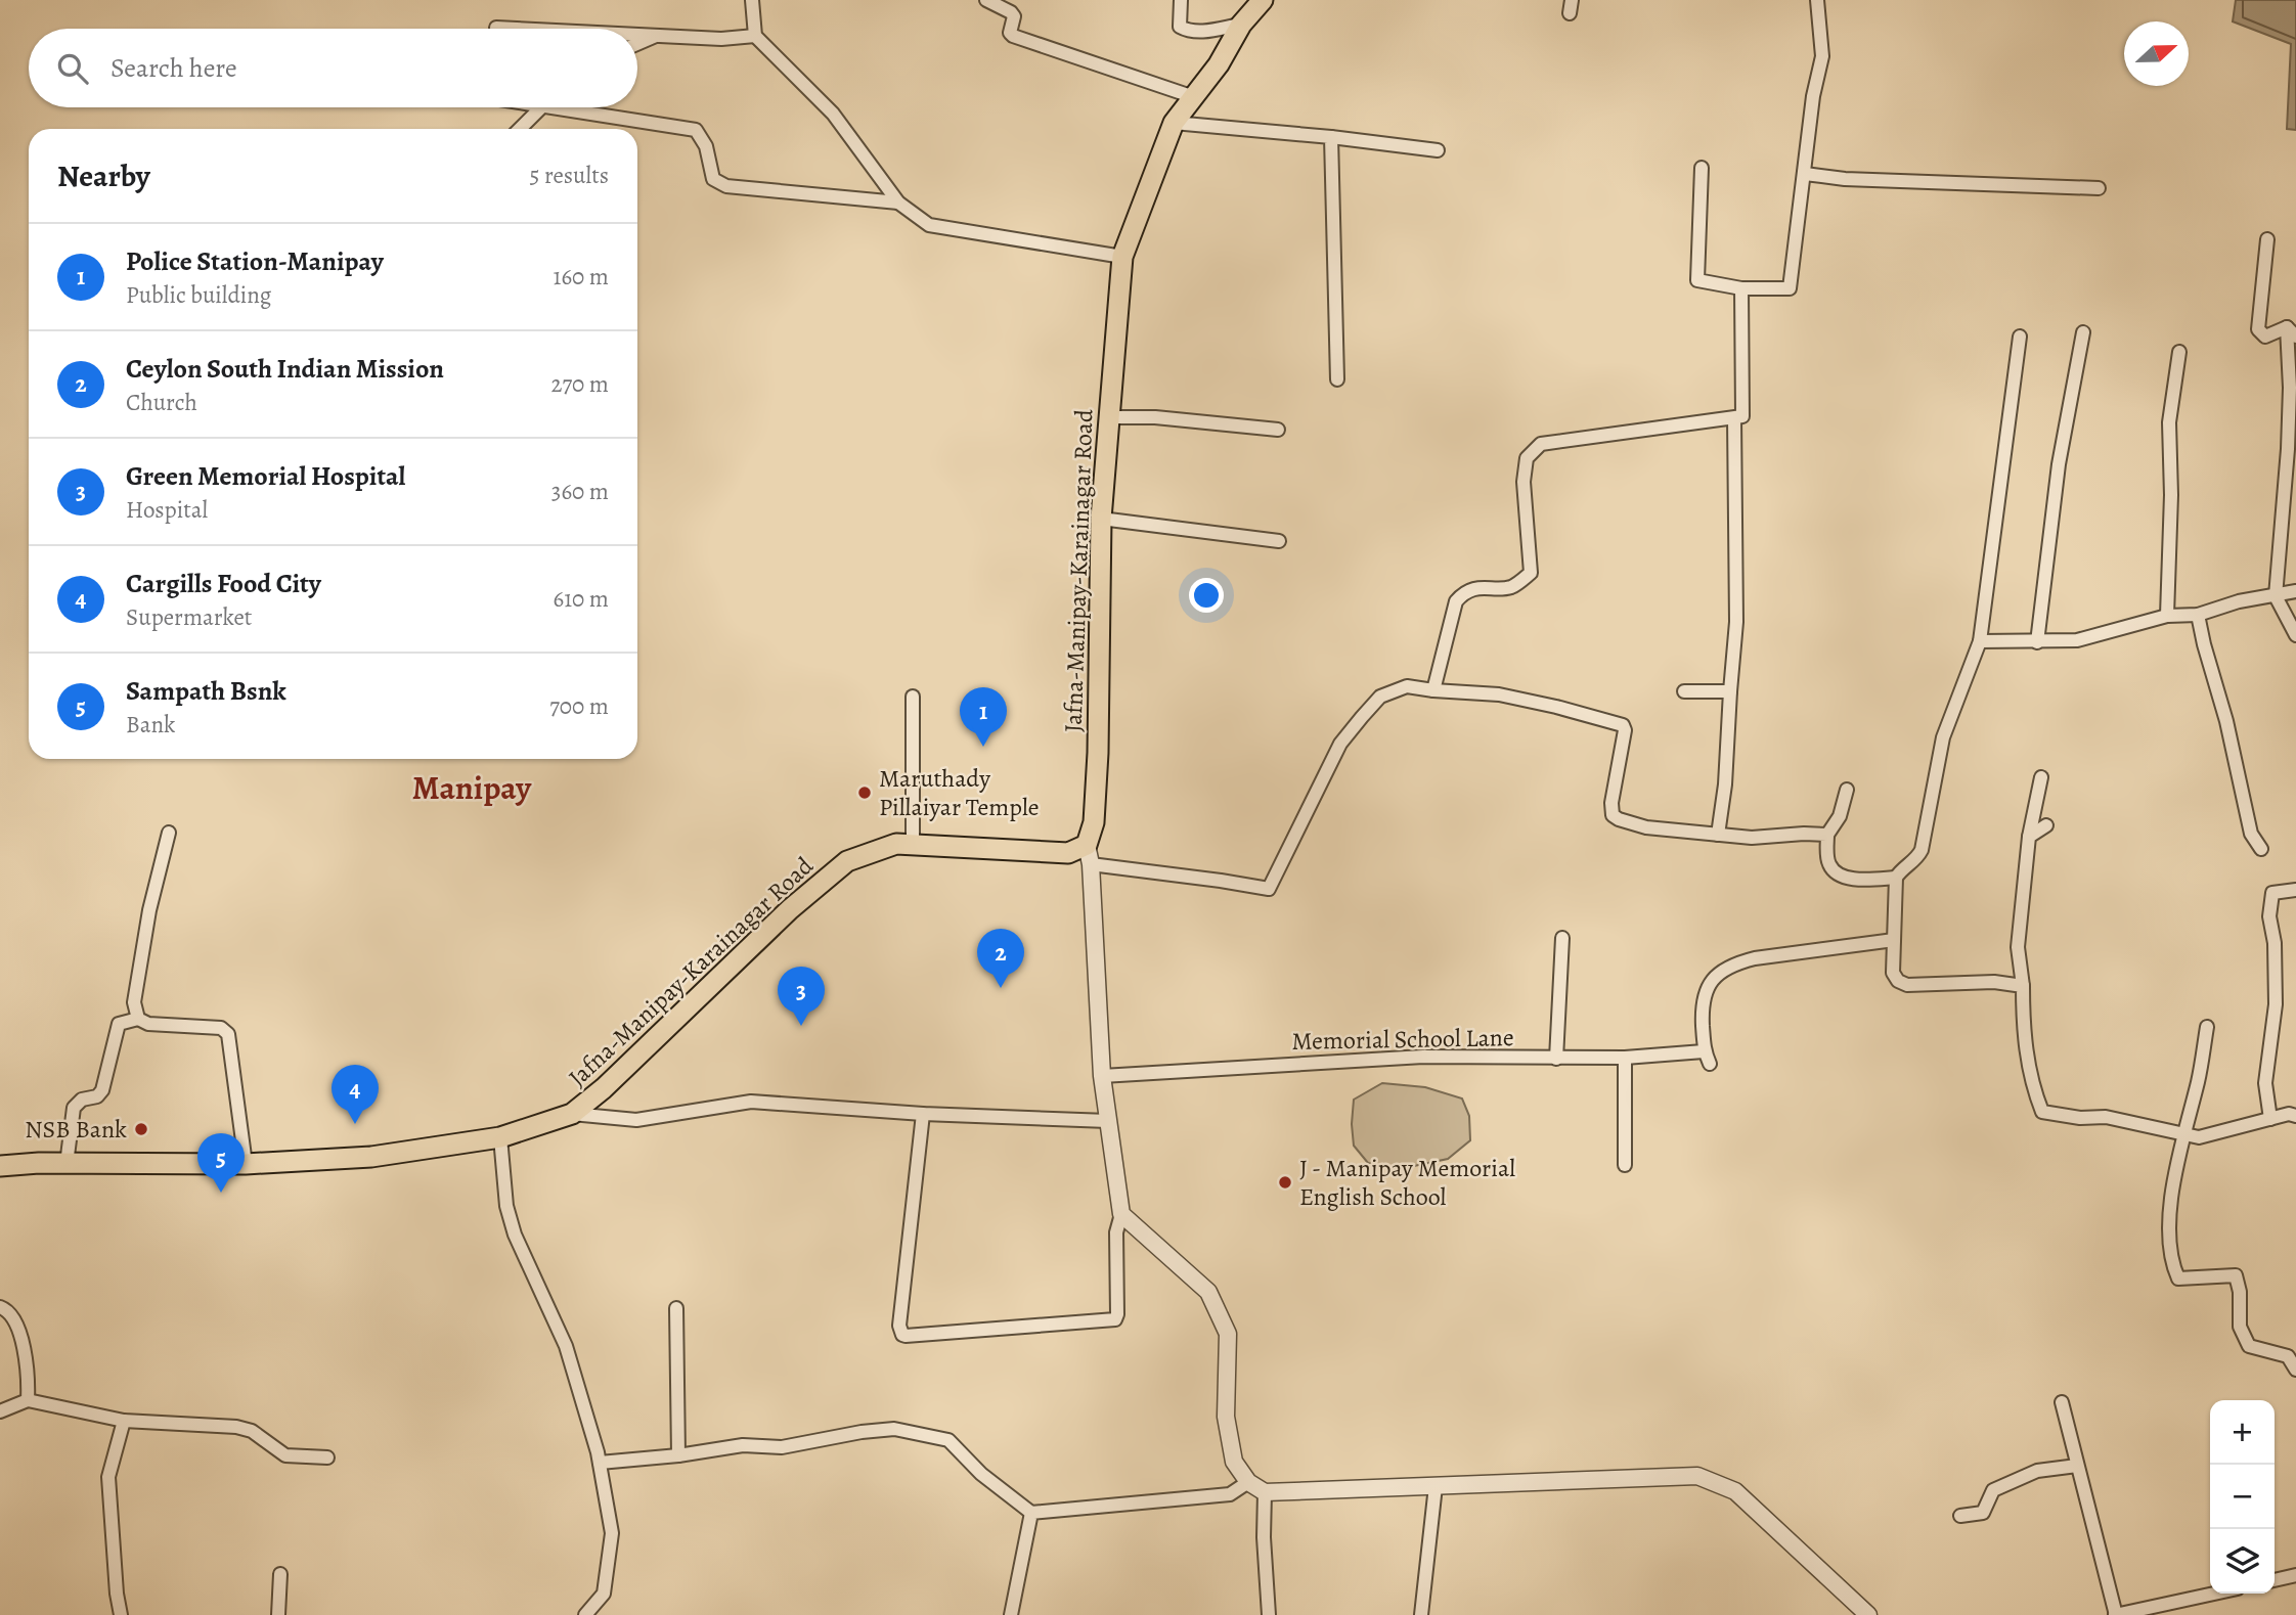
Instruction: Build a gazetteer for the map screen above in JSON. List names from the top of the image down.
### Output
{
  "streets": {
    "main road": ["Jafna-Manipay-Karainagar Road"],
    "street": ["Memorial School Lane"]
  },
  "districts": ["Manipay"],
  "places": ["Maruthady Pillaiyar Temple", "NSB Bank", "J - Manipay Memorial English School"],
  "north": "right",
  "page": {
    "search": "Search here",
    "heading": ["Nearby", "5 results"],
    "list": [
      {
        "mark": "1",
        "name": "Police Station-Manipay",
        "note": "Public building",
        "value": "160 m"
      },
      {
        "mark": "2",
        "name": "Ceylon South Indian Mission",
        "note": "Church",
        "value": "270 m"
      },
      {
        "mark": "3",
        "name": "Green Memorial Hospital",
        "note": "Hospital",
        "value": "360 m"
      },
      {
        "mark": "4",
        "name": "Cargills Food City",
        "note": "Supermarket",
        "value": "610 m"
      },
      {
        "mark": "5",
        "name": "Sampath Bsnk",
        "note": "Bank",
        "value": "700 m"
      }
    ],
    "pins": [
      "1",
      "2",
      "3",
      "4",
      "5"
    ],
    "map_buttons": ["+", "−"]
  }
}
